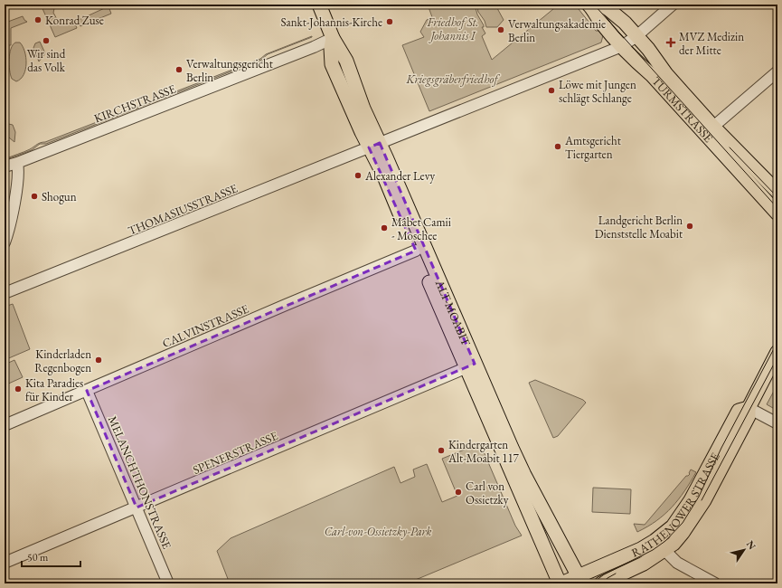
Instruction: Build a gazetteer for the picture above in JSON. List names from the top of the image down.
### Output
{
  "streets": {
    "main road": ["TURMSTRASSE", "ALT-MOABIT", "RATHENOWER STRASSE"],
    "street": [
      "KIRCHSTRASSE",
      "THOMASIUSSTRASSE",
      "CALVINSTRASSE",
      "SPENERSTRASSE",
      "MELANCHTHONSTRASSE"
    ]
  },
  "crossings": [
    ["KIRCHSTRASSE", "ALT-MOABIT"],
    ["TURMSTRASSE", "THOMASIUSSTRASSE"],
    ["THOMASIUSSTRASSE", "ALT-MOABIT"],
    ["ALT-MOABIT", "CALVINSTRASSE"],
    ["ALT-MOABIT", "SPENERSTRASSE"],
    ["ALT-MOABIT", "RATHENOWER STRASSE"],
    ["CALVINSTRASSE", "MELANCHTHONSTRASSE"],
    ["SPENERSTRASSE", "MELANCHTHONSTRASSE"]
  ],
  "parks": ["Friedhof St. Johannis I", "Kriegsgräberfriedhof", "Carl-von-Ossietzky-Park"],
  "places": {
    "other": [
      "Konrad Zuse",
      "Sankt-Johannis-Kirche",
      "Verwaltungsakademie Berlin",
      "Wir sind das Volk",
      "Verwaltungsgericht Berlin",
      "Löwe mit Jungen schlägt Schlange",
      "Amtsgericht Tiergarten",
      "Alexander Levy",
      "Shogun",
      "Landgericht Berlin Dienststelle Moabit",
      "Mabet Camii - Moschee",
      "Kinderladen Regenbogen",
      "Kita Paradies für Kinder",
      "Kindergarten Alt-Moabit 117",
      "Carl von Ossietzky"
    ],
    "health": ["MVZ Medizin der Mitte"]
  },
  "scale_bar": "50 m",
  "north": "top right"
}
